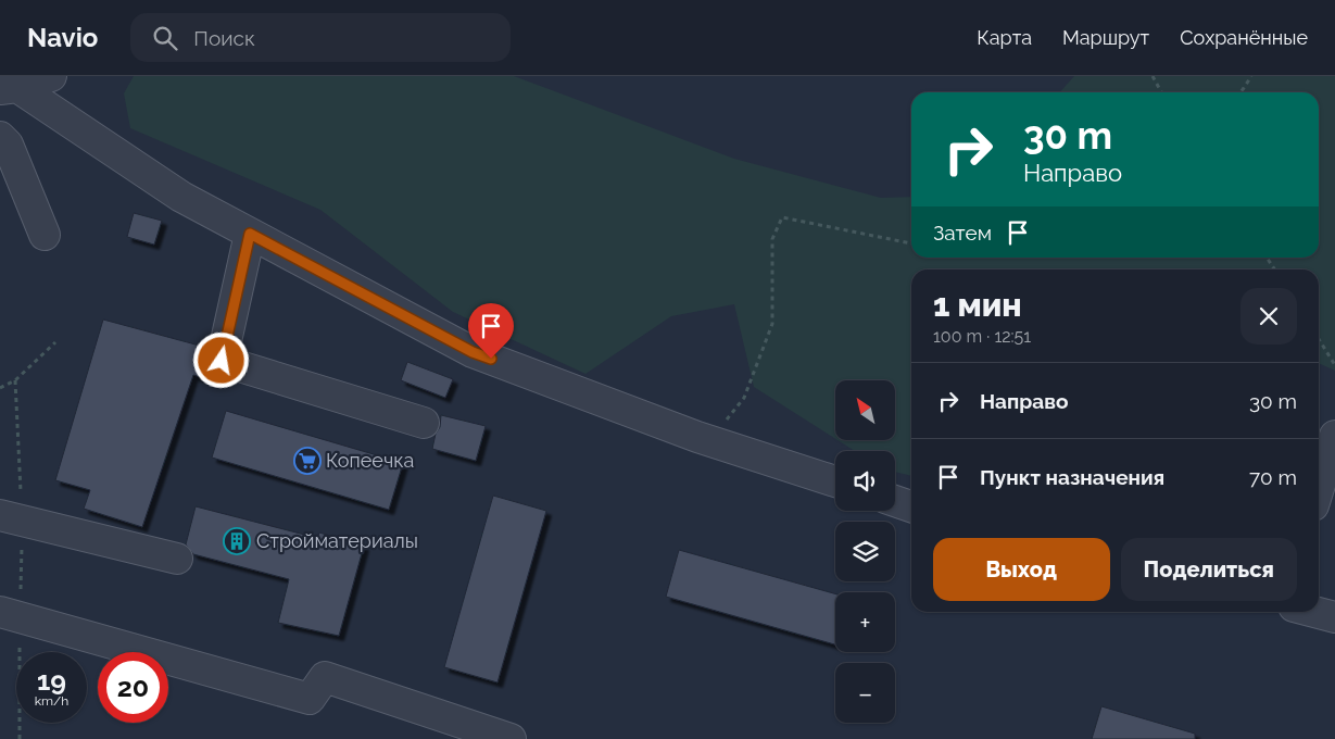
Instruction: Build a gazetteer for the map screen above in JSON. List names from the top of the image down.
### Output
{
  "places": {
    "supermarket": ["Копеечка"],
    "building": ["Стройматериалы"]
  },
  "north": "top left",
  "page": {
    "header": "Navio",
    "search": "Поиск",
    "nav": ["Карта", "Маршрут", "Сохранённые"],
    "turn": ["30 m", "Направо"],
    "then": "Затем",
    "heading": ["1 мин", "100 m · 12:51"],
    "list": [
      {
        "name": "Направо",
        "value": "30 m"
      },
      {
        "name": "Пункт назначения",
        "value": "70 m"
      }
    ],
    "map_buttons": ["+", "−"],
    "buttons": ["Выход", "Поделиться"],
    "speed": "19 km/h",
    "limit": "20"
  }
}
